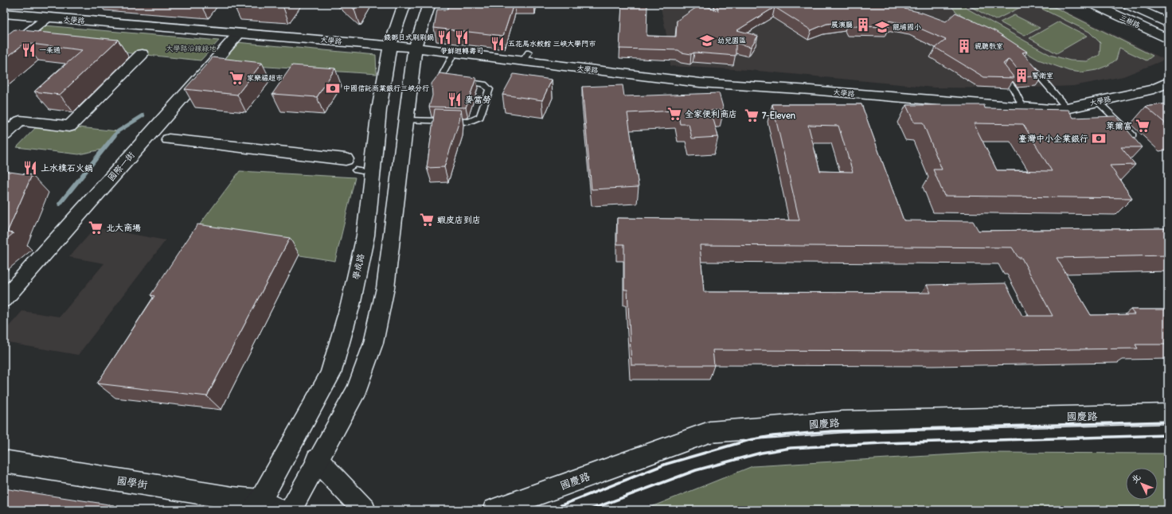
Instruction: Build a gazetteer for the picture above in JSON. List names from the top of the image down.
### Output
{
  "streets": {
    "street": [
      "大學路",
      "三樹路",
      "國際一街",
      "學成路",
      "國慶路",
      "國學街"
    ]
  },
  "crossings": [
    ["大學路", "國際一街"],
    ["大學路", "學成路"],
    ["學成路", "國學街"]
  ],
  "parks": ["大學路沿線綠地"],
  "places": {
    "building": ["展演廳", "視聽教室", "警衛室"],
    "school or university": ["龍埔國小", "幼兒園區"],
    "restaurant": [
      "錢都日式刷刷鍋",
      "爭鮮迴轉壽司",
      "五花馬水餃館 三峽大學門市",
      "一条通",
      "麥當勞",
      "上水樸石火鍋"
    ],
    "supermarket": [
      "家樂福超市",
      "全家便利商店",
      "7-Eleven",
      "萊爾富",
      "蝦皮店到店",
      "北大商場"
    ],
    "bank": ["中國信託商業銀行三峽分行", "臺灣中小企業銀行"]
  },
  "north": "top left"
}
